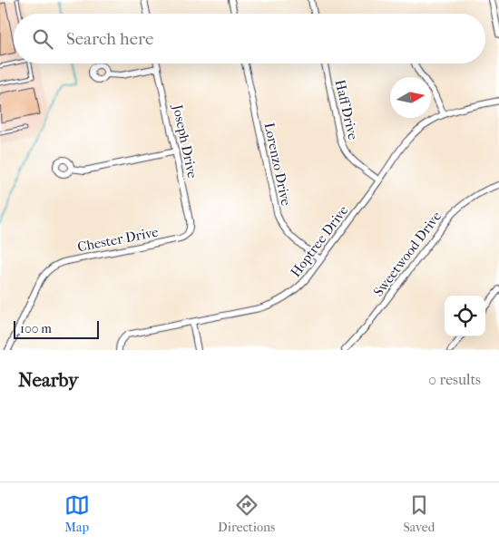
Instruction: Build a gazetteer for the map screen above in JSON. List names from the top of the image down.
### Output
{
  "streets": {
    "street": [
      "Haff Drive",
      "Joseph Drive",
      "Lorenzo Drive",
      "Chester Drive",
      "Hoptree Drive",
      "Sweetwood Drive"
    ]
  },
  "crossings": [
    ["Haff Drive", "Hoptree Drive"],
    ["Joseph Drive", "Chester Drive"],
    ["Lorenzo Drive", "Hoptree Drive"]
  ],
  "scale_bar": "100 m",
  "north": "right",
  "page": {
    "search": "Search here",
    "scale": "100 m",
    "heading": ["Nearby", "0 results"],
    "nav": ["Map", "Directions", "Saved"]
  }
}
